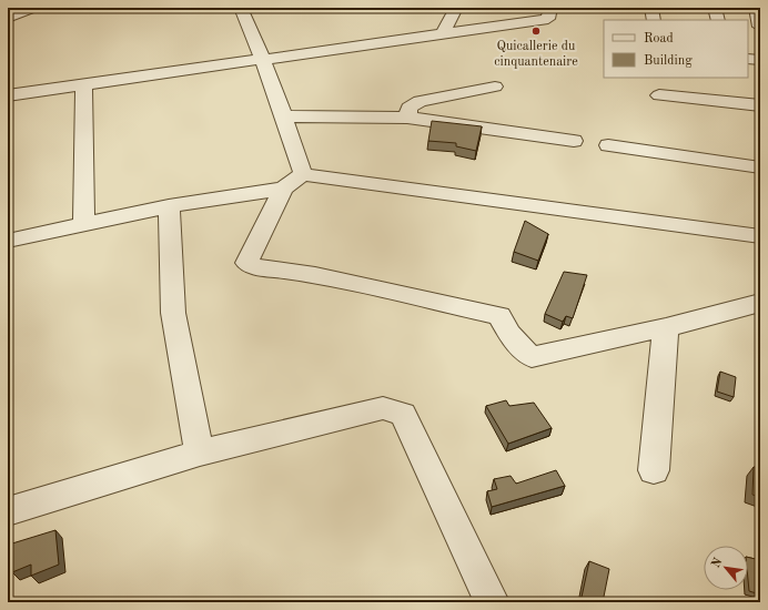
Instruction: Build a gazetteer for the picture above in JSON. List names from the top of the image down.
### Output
{
  "places": ["Quicallerie du cinquantenaire"],
  "legend": ["Road", "Building"],
  "north": "top left"
}
